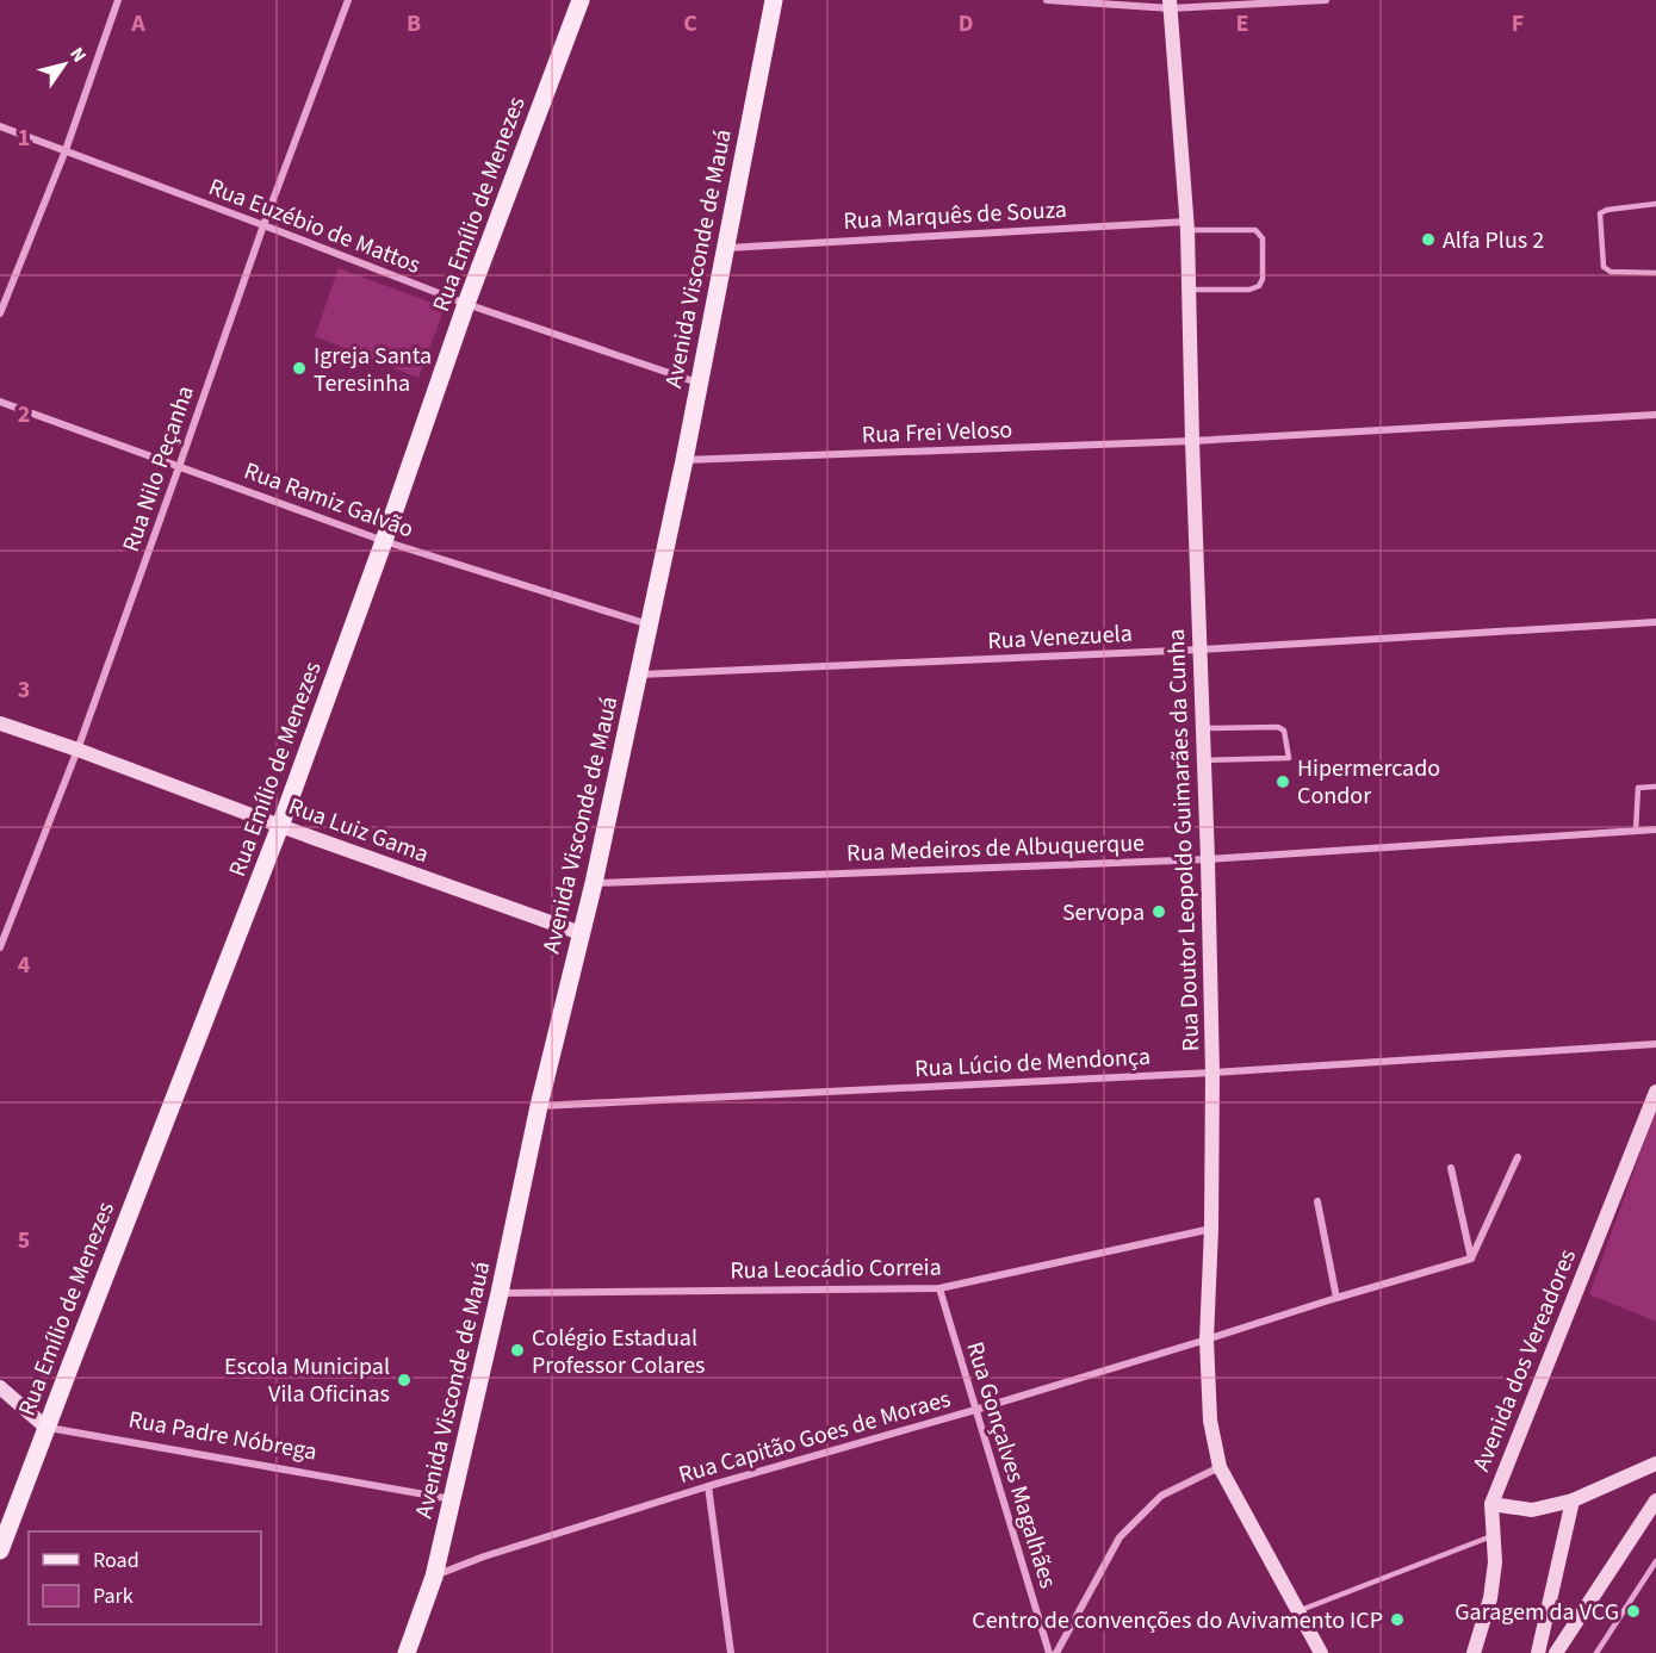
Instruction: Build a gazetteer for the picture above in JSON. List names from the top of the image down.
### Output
{
  "streets": {
    "main road": ["Rua Emílio de Menezes", "Avenida Visconde de Mauá"],
    "street": [
      "Rua Marquês de Souza",
      "Rua Euzébio de Mattos",
      "Rua Frei Veloso",
      "Rua Nilo Peçanha",
      "Rua Ramiz Galvão",
      "Rua Venezuela",
      "Rua Luiz Gama",
      "Rua Doutor Leopoldo Guimarães da Cunha",
      "Rua Medeiros de Albuquerque",
      "Rua Lúcio de Mendonça",
      "Rua Leocádio Correia",
      "Avenida dos Vereadores",
      "Rua Padre Nóbrega",
      "Rua Capitão Goes de Moraes",
      "Rua Gonçalves Magalhães"
    ]
  },
  "crossings": [
    ["Rua Emílio de Menezes", "Rua Euzébio de Mattos"],
    ["Rua Emílio de Menezes", "Rua Ramiz Galvão"],
    ["Rua Emílio de Menezes", "Rua Luiz Gama"],
    ["Rua Emílio de Menezes", "Rua Padre Nóbrega"],
    ["Rua Marquês de Souza", "Avenida Visconde de Mauá"],
    ["Rua Marquês de Souza", "Rua Doutor Leopoldo Guimarães da Cunha"],
    ["Rua Euzébio de Mattos", "Avenida Visconde de Mauá"],
    ["Rua Euzébio de Mattos", "Rua Nilo Peçanha"],
    ["Avenida Visconde de Mauá", "Rua Frei Veloso"],
    ["Avenida Visconde de Mauá", "Rua Ramiz Galvão"],
    ["Avenida Visconde de Mauá", "Rua Venezuela"],
    ["Avenida Visconde de Mauá", "Rua Luiz Gama"],
    ["Avenida Visconde de Mauá", "Rua Medeiros de Albuquerque"],
    ["Avenida Visconde de Mauá", "Rua Lúcio de Mendonça"],
    ["Avenida Visconde de Mauá", "Rua Leocádio Correia"],
    ["Avenida Visconde de Mauá", "Rua Padre Nóbrega"],
    ["Avenida Visconde de Mauá", "Rua Capitão Goes de Moraes"],
    ["Rua Frei Veloso", "Rua Doutor Leopoldo Guimarães da Cunha"],
    ["Rua Nilo Peçanha", "Rua Ramiz Galvão"],
    ["Rua Nilo Peçanha", "Rua Luiz Gama"],
    ["Rua Venezuela", "Rua Doutor Leopoldo Guimarães da Cunha"],
    ["Rua Doutor Leopoldo Guimarães da Cunha", "Rua Medeiros de Albuquerque"],
    ["Rua Doutor Leopoldo Guimarães da Cunha", "Rua Lúcio de Mendonça"],
    ["Rua Doutor Leopoldo Guimarães da Cunha", "Rua Leocádio Correia"],
    ["Rua Doutor Leopoldo Guimarães da Cunha", "Rua Capitão Goes de Moraes"],
    ["Rua Leocádio Correia", "Rua Gonçalves Magalhães"],
    ["Rua Capitão Goes de Moraes", "Rua Gonçalves Magalhães"]
  ],
  "places": [
    "Alfa Plus 2",
    "Igreja Santa Teresinha",
    "Hipermercado Condor",
    "Servopa",
    "Colégio Estadual Professor Colares",
    "Escola Municipal Vila Oficinas",
    "Garagem da VCG",
    "Centro de convenções do Avivamento ICP"
  ],
  "legend": ["Road", "Park"],
  "north": "top right",
  "grid": {
    "columns": [
      "A",
      "B",
      "C",
      "D",
      "E",
      "F"
    ],
    "rows": [
      "1",
      "2",
      "3",
      "4",
      "5"
    ]
  }
}
